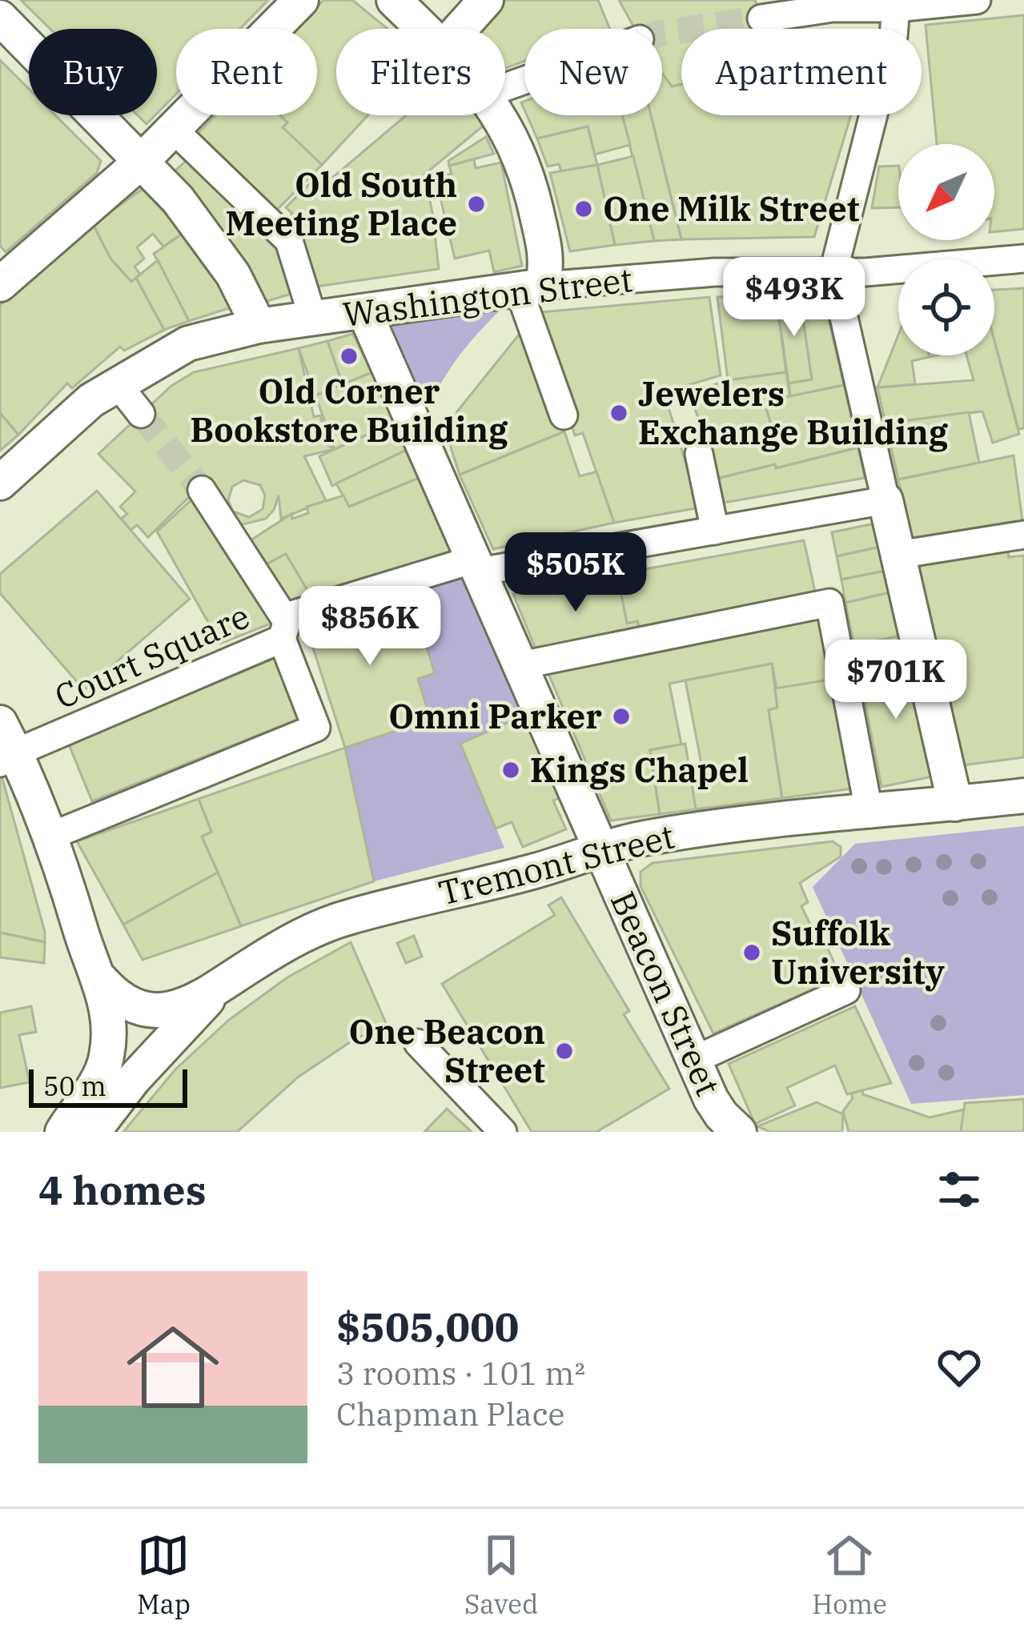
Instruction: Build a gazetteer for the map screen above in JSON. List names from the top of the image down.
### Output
{
  "streets": {
    "main road": ["Washington Street", "Tremont Street", "Beacon Street"],
    "street": ["Court Square"]
  },
  "crossings": [
    ["Washington Street", "Beacon Street"],
    ["Tremont Street", "Beacon Street"]
  ],
  "places": [
    "Old South Meeting Place",
    "One Milk Street",
    "Old Corner Bookstore Building",
    "Jewelers Exchange Building",
    "Omni Parker",
    "Kings Chapel",
    "Suffolk University",
    "One Beacon Street"
  ],
  "scale_bar": "50 m",
  "north": "bottom left",
  "page": {
    "chip": [
      "Buy",
      "Rent",
      "Filters",
      "New",
      "Apartment"
    ],
    "price": [
      "$493K",
      "$505K",
      "$856K",
      "$701K"
    ],
    "scale": "50 m",
    "heading": "4 homes",
    "list": [
      {
        "name": "$505,000",
        "note": "3 rooms · 101 m² · Chapman Place"
      }
    ],
    "tabs": ["Map", "Saved", "Home"]
  }
}
